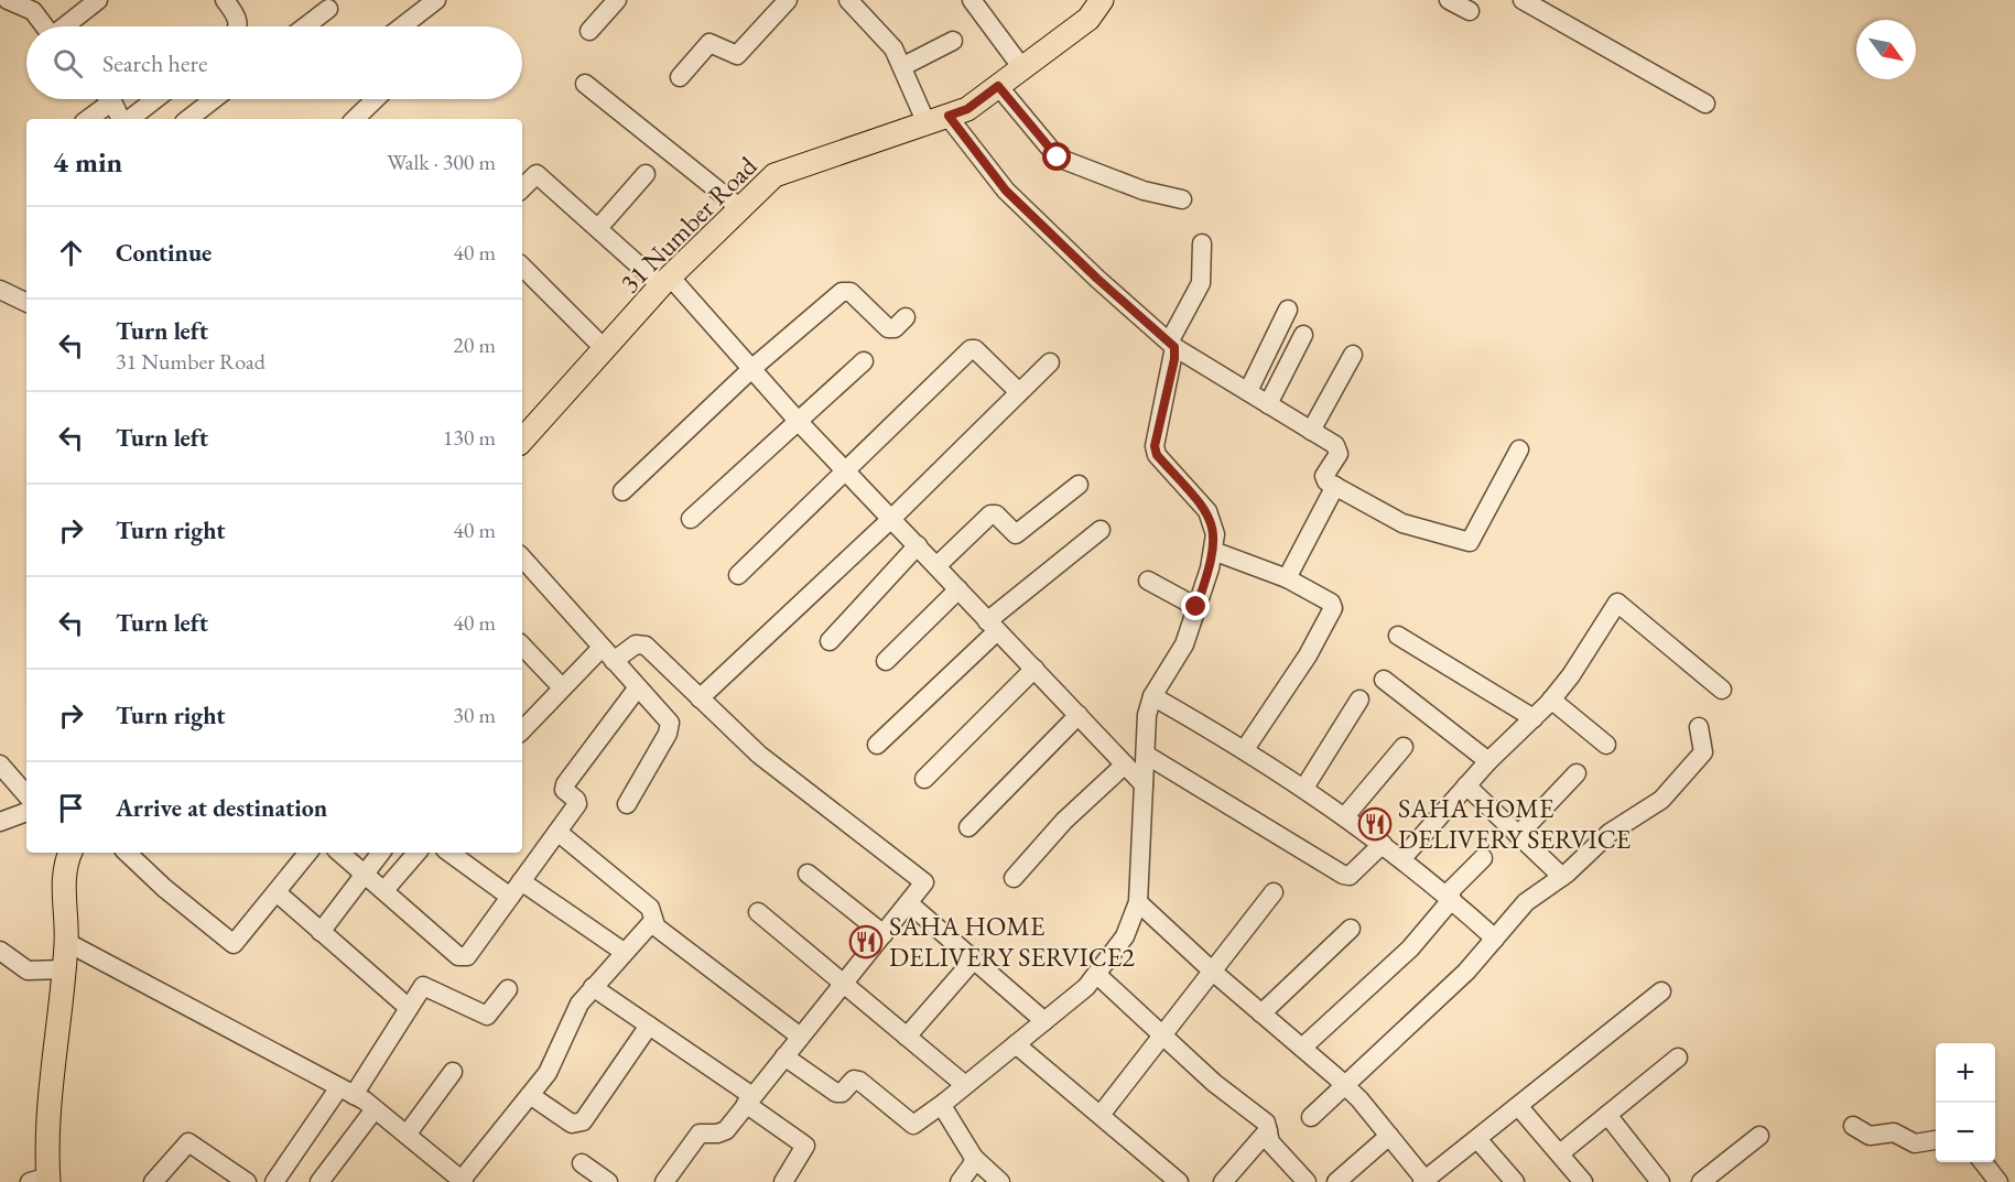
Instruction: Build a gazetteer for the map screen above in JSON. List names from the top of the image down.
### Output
{
  "streets": {
    "main road": ["31 Number Road"]
  },
  "places": {
    "restaurant": ["SAHA HOME DELIVERY SERVICE", "SAHA HOME DELIVERY SERVICE2"]
  },
  "north": "bottom right",
  "page": {
    "search": "Search here",
    "heading": ["4 min", "Walk · 300 m"],
    "list": [
      ["Continue", "40 m"],
      ["Turn left", "31 Number Road", "20 m"],
      ["Turn left", "130 m"],
      ["Turn right", "40 m"],
      ["Turn left", "40 m"],
      ["Turn right", "30 m"],
      "Arrive at destination"
    ],
    "map_buttons": ["+", "−"]
  }
}
